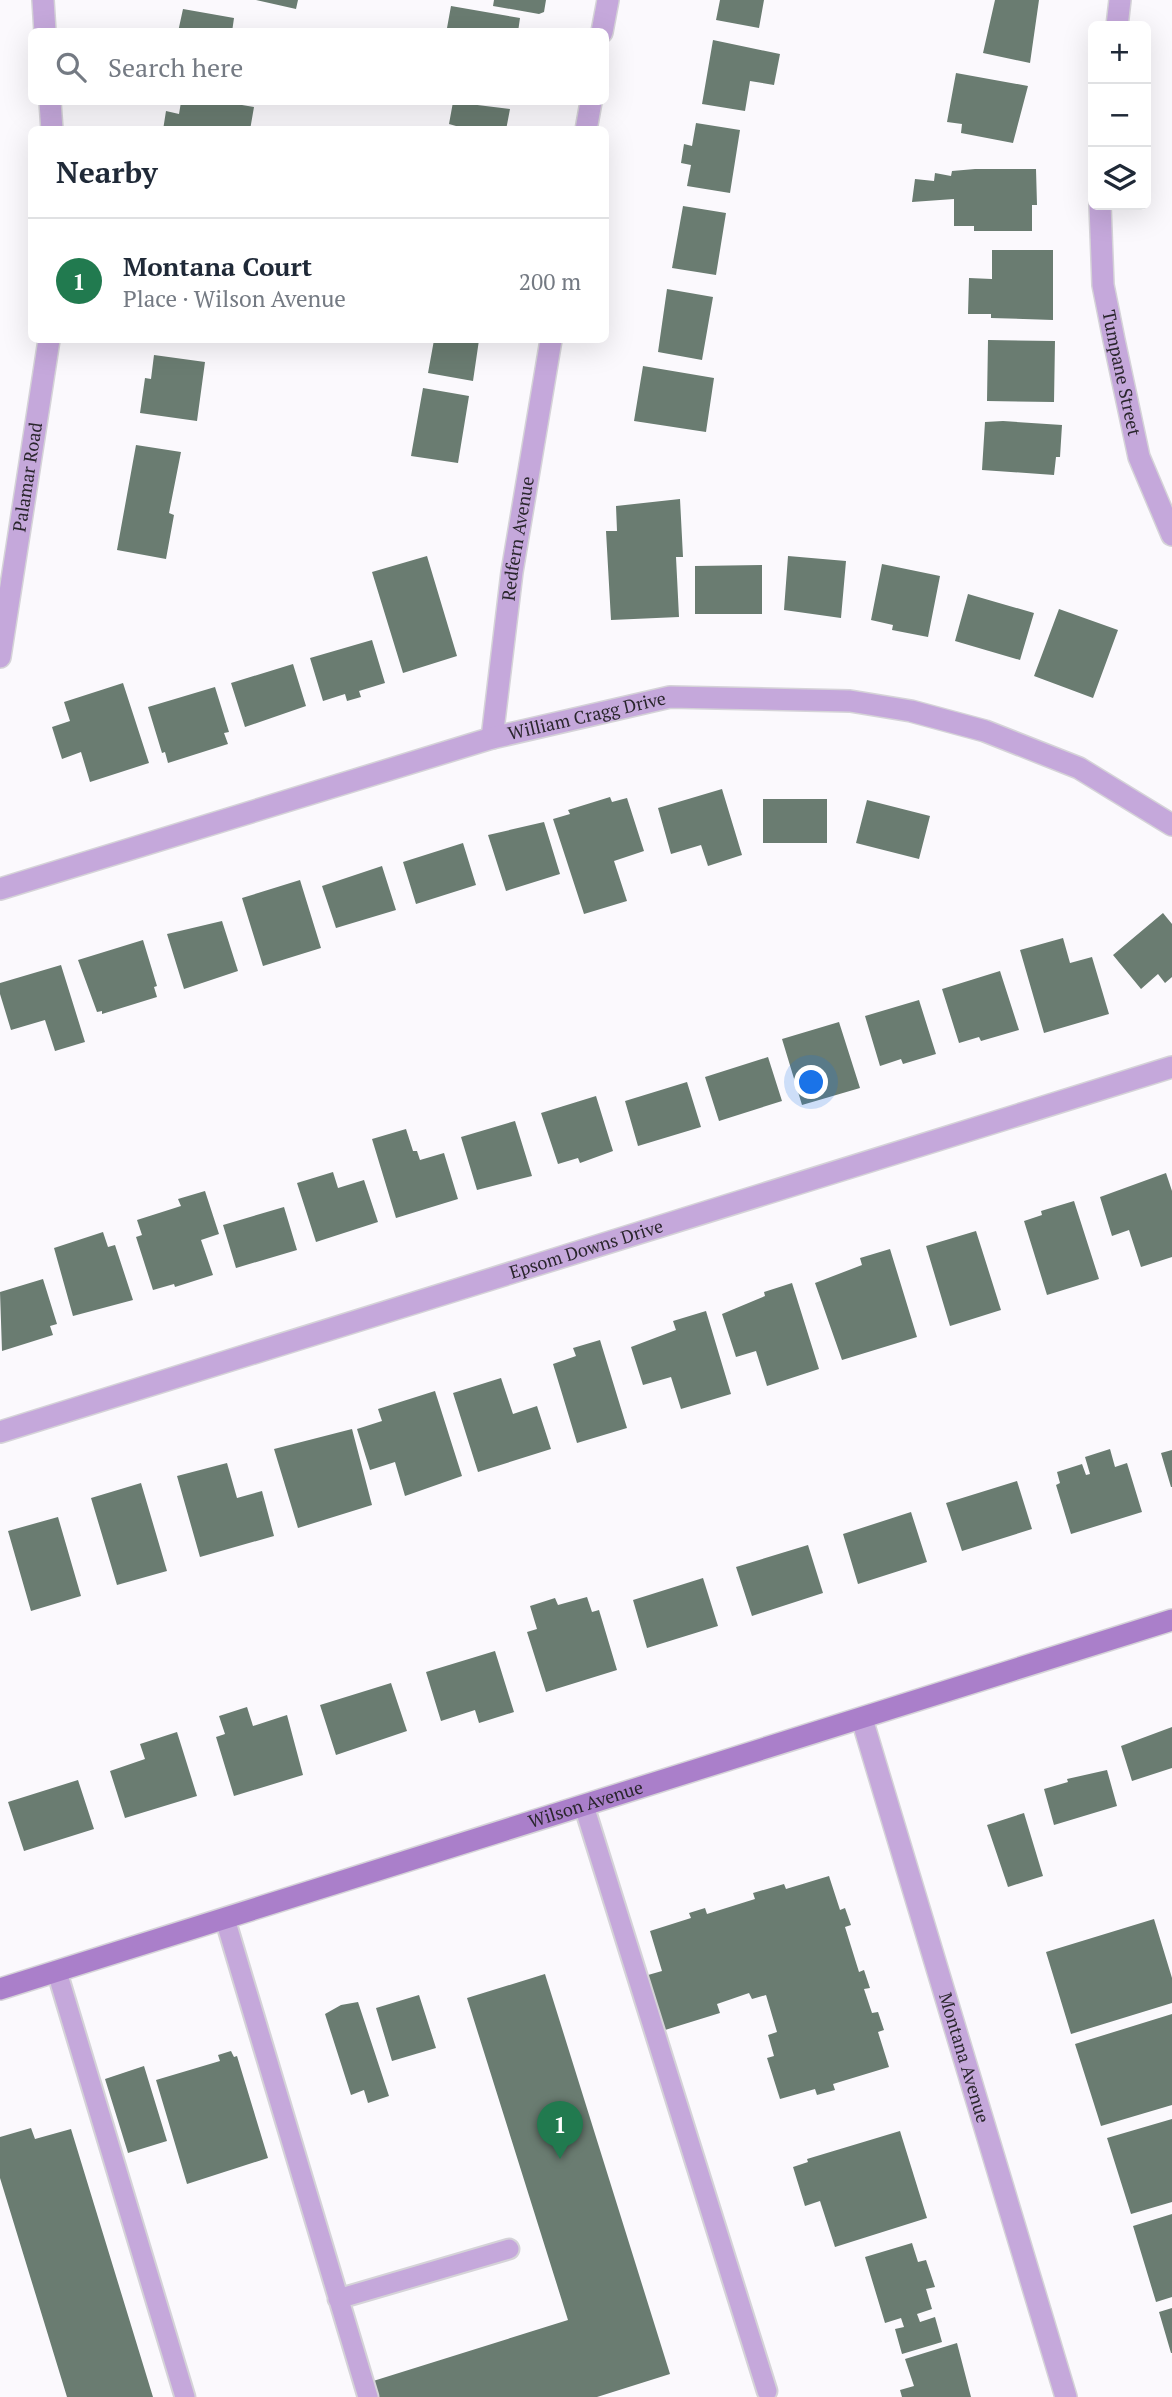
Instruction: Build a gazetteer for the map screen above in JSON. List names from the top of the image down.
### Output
{
  "streets": {
    "main road": ["Wilson Avenue"],
    "street": [
      "Tumpane Street",
      "Palamar Road",
      "Redfern Avenue",
      "William Cragg Drive",
      "Epsom Downs Drive",
      "Montana Avenue"
    ]
  },
  "crossings": [
    ["Redfern Avenue", "William Cragg Drive"],
    ["Wilson Avenue", "Montana Avenue"]
  ],
  "page": {
    "map_buttons": ["+", "−"],
    "search": "Search here",
    "heading": "Nearby",
    "list": [
      {
        "mark": "1",
        "name": "Montana Court",
        "note": "Place · Wilson Avenue",
        "value": "200 m"
      }
    ],
    "pins": "1"
  }
}
